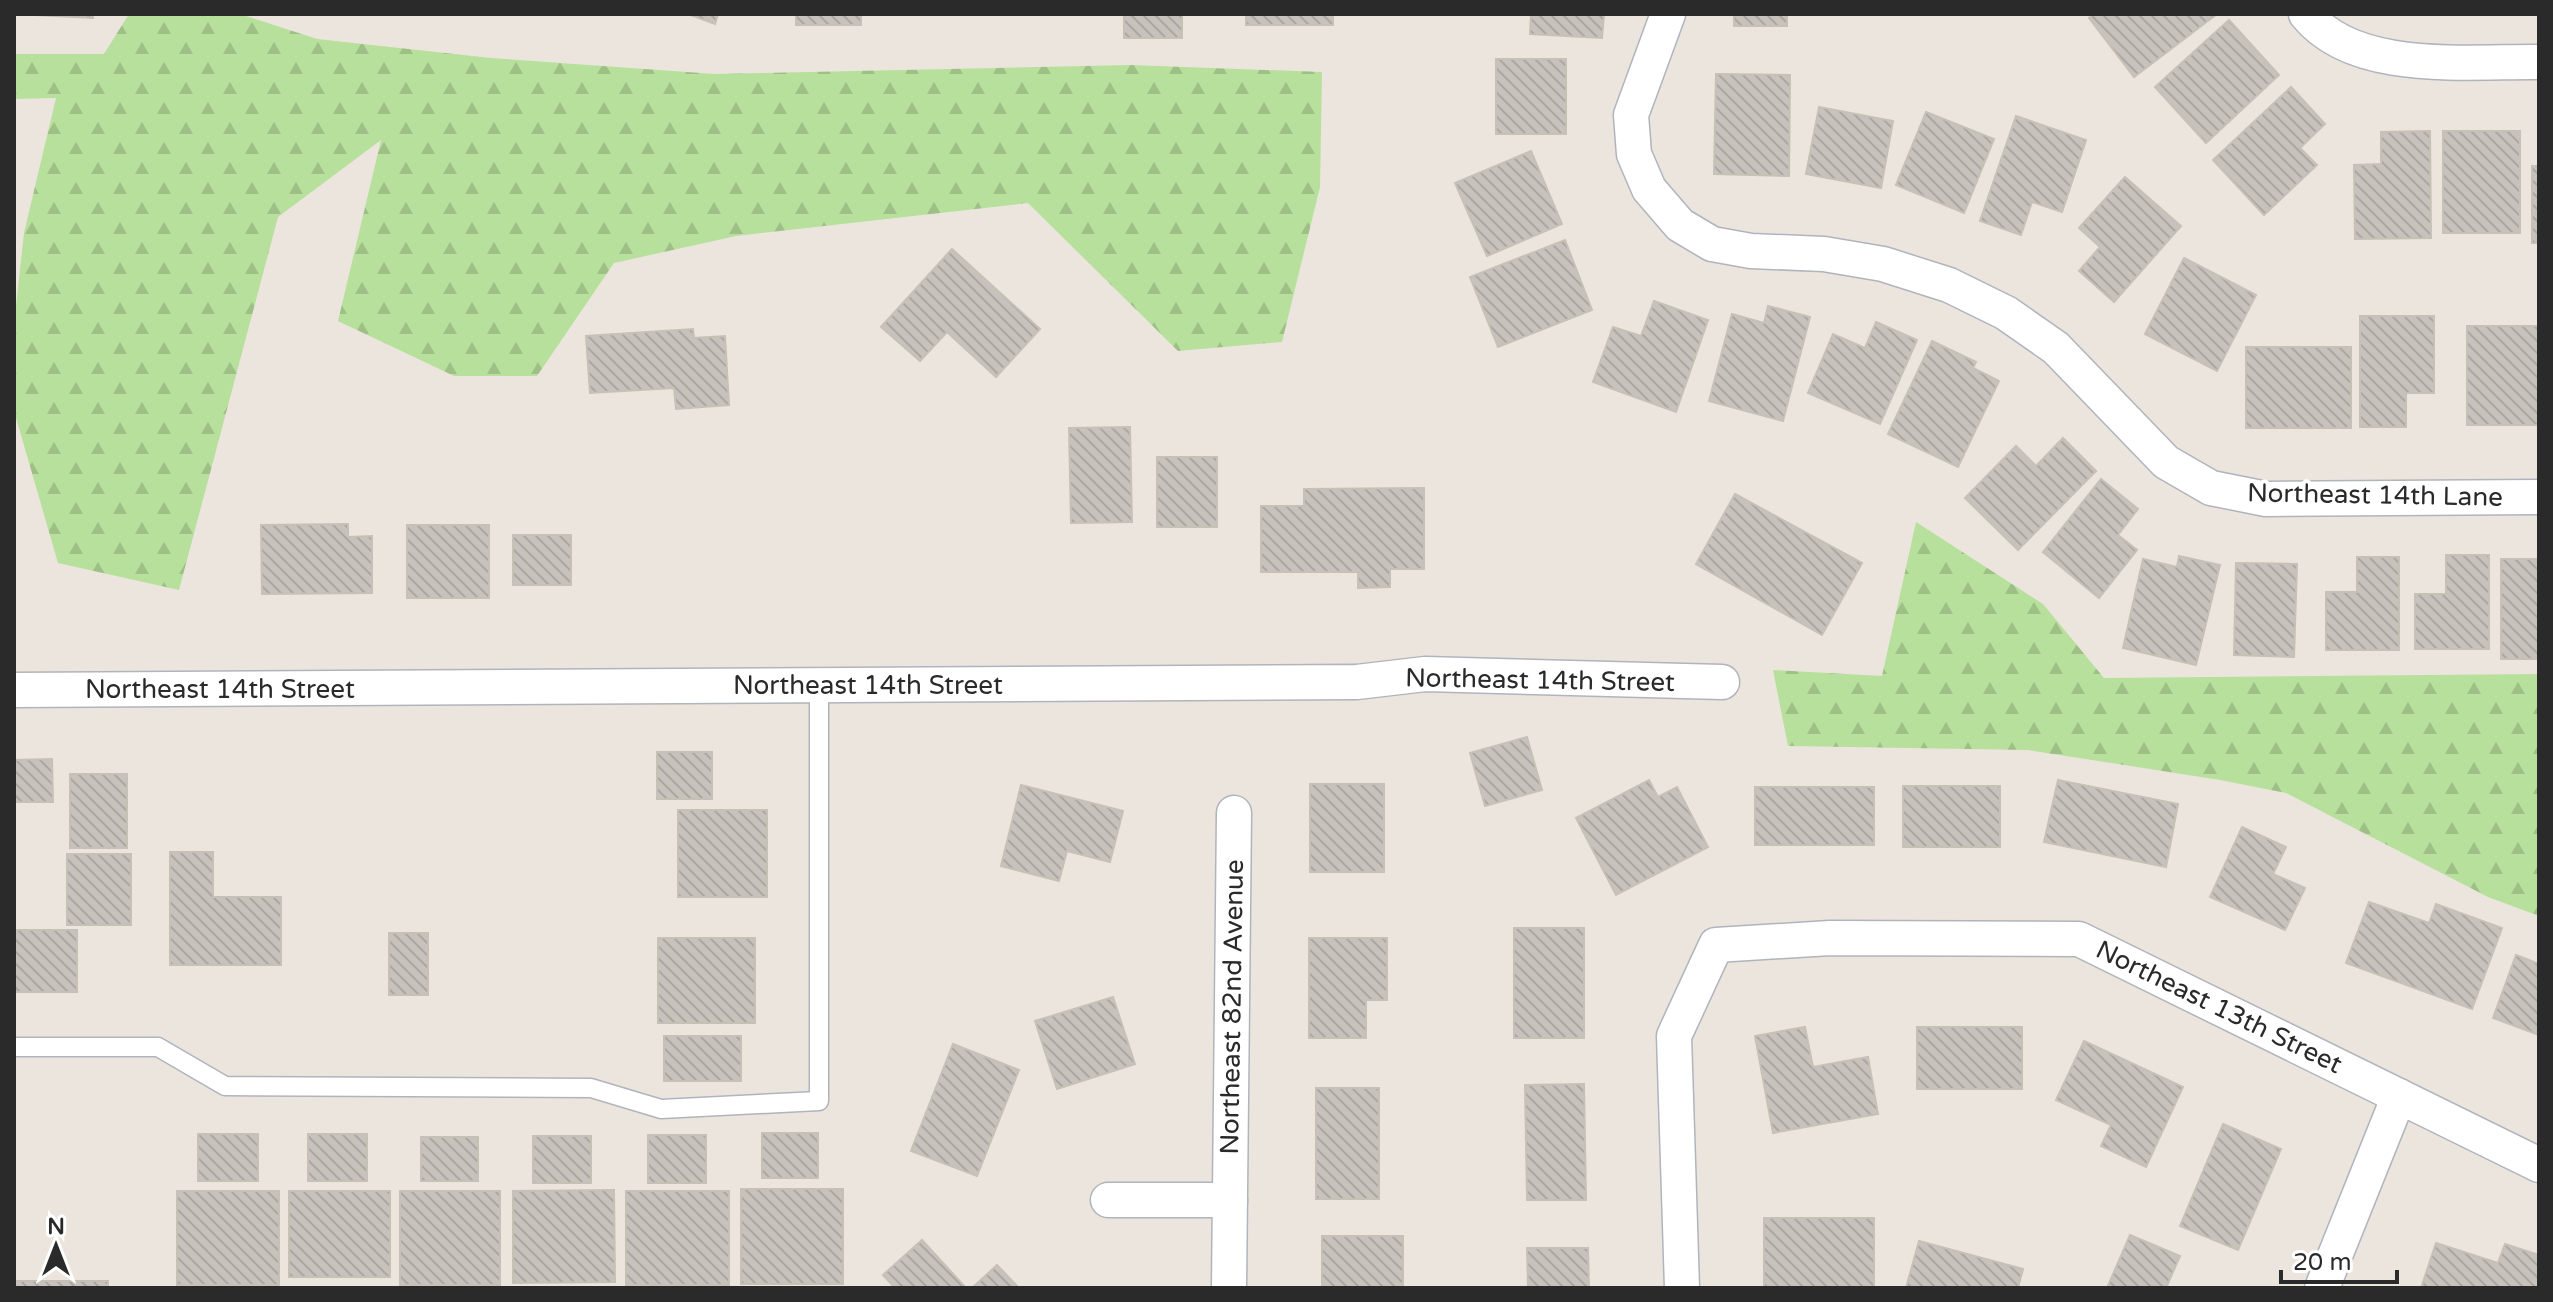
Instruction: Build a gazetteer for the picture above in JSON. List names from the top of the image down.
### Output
{
  "streets": {
    "street": [
      "Northeast 14th Lane",
      "Northeast 14th Street",
      "Northeast 82nd Avenue",
      "Northeast 13th Street"
    ]
  },
  "scale_bar": "20 m",
  "north": "top"
}
